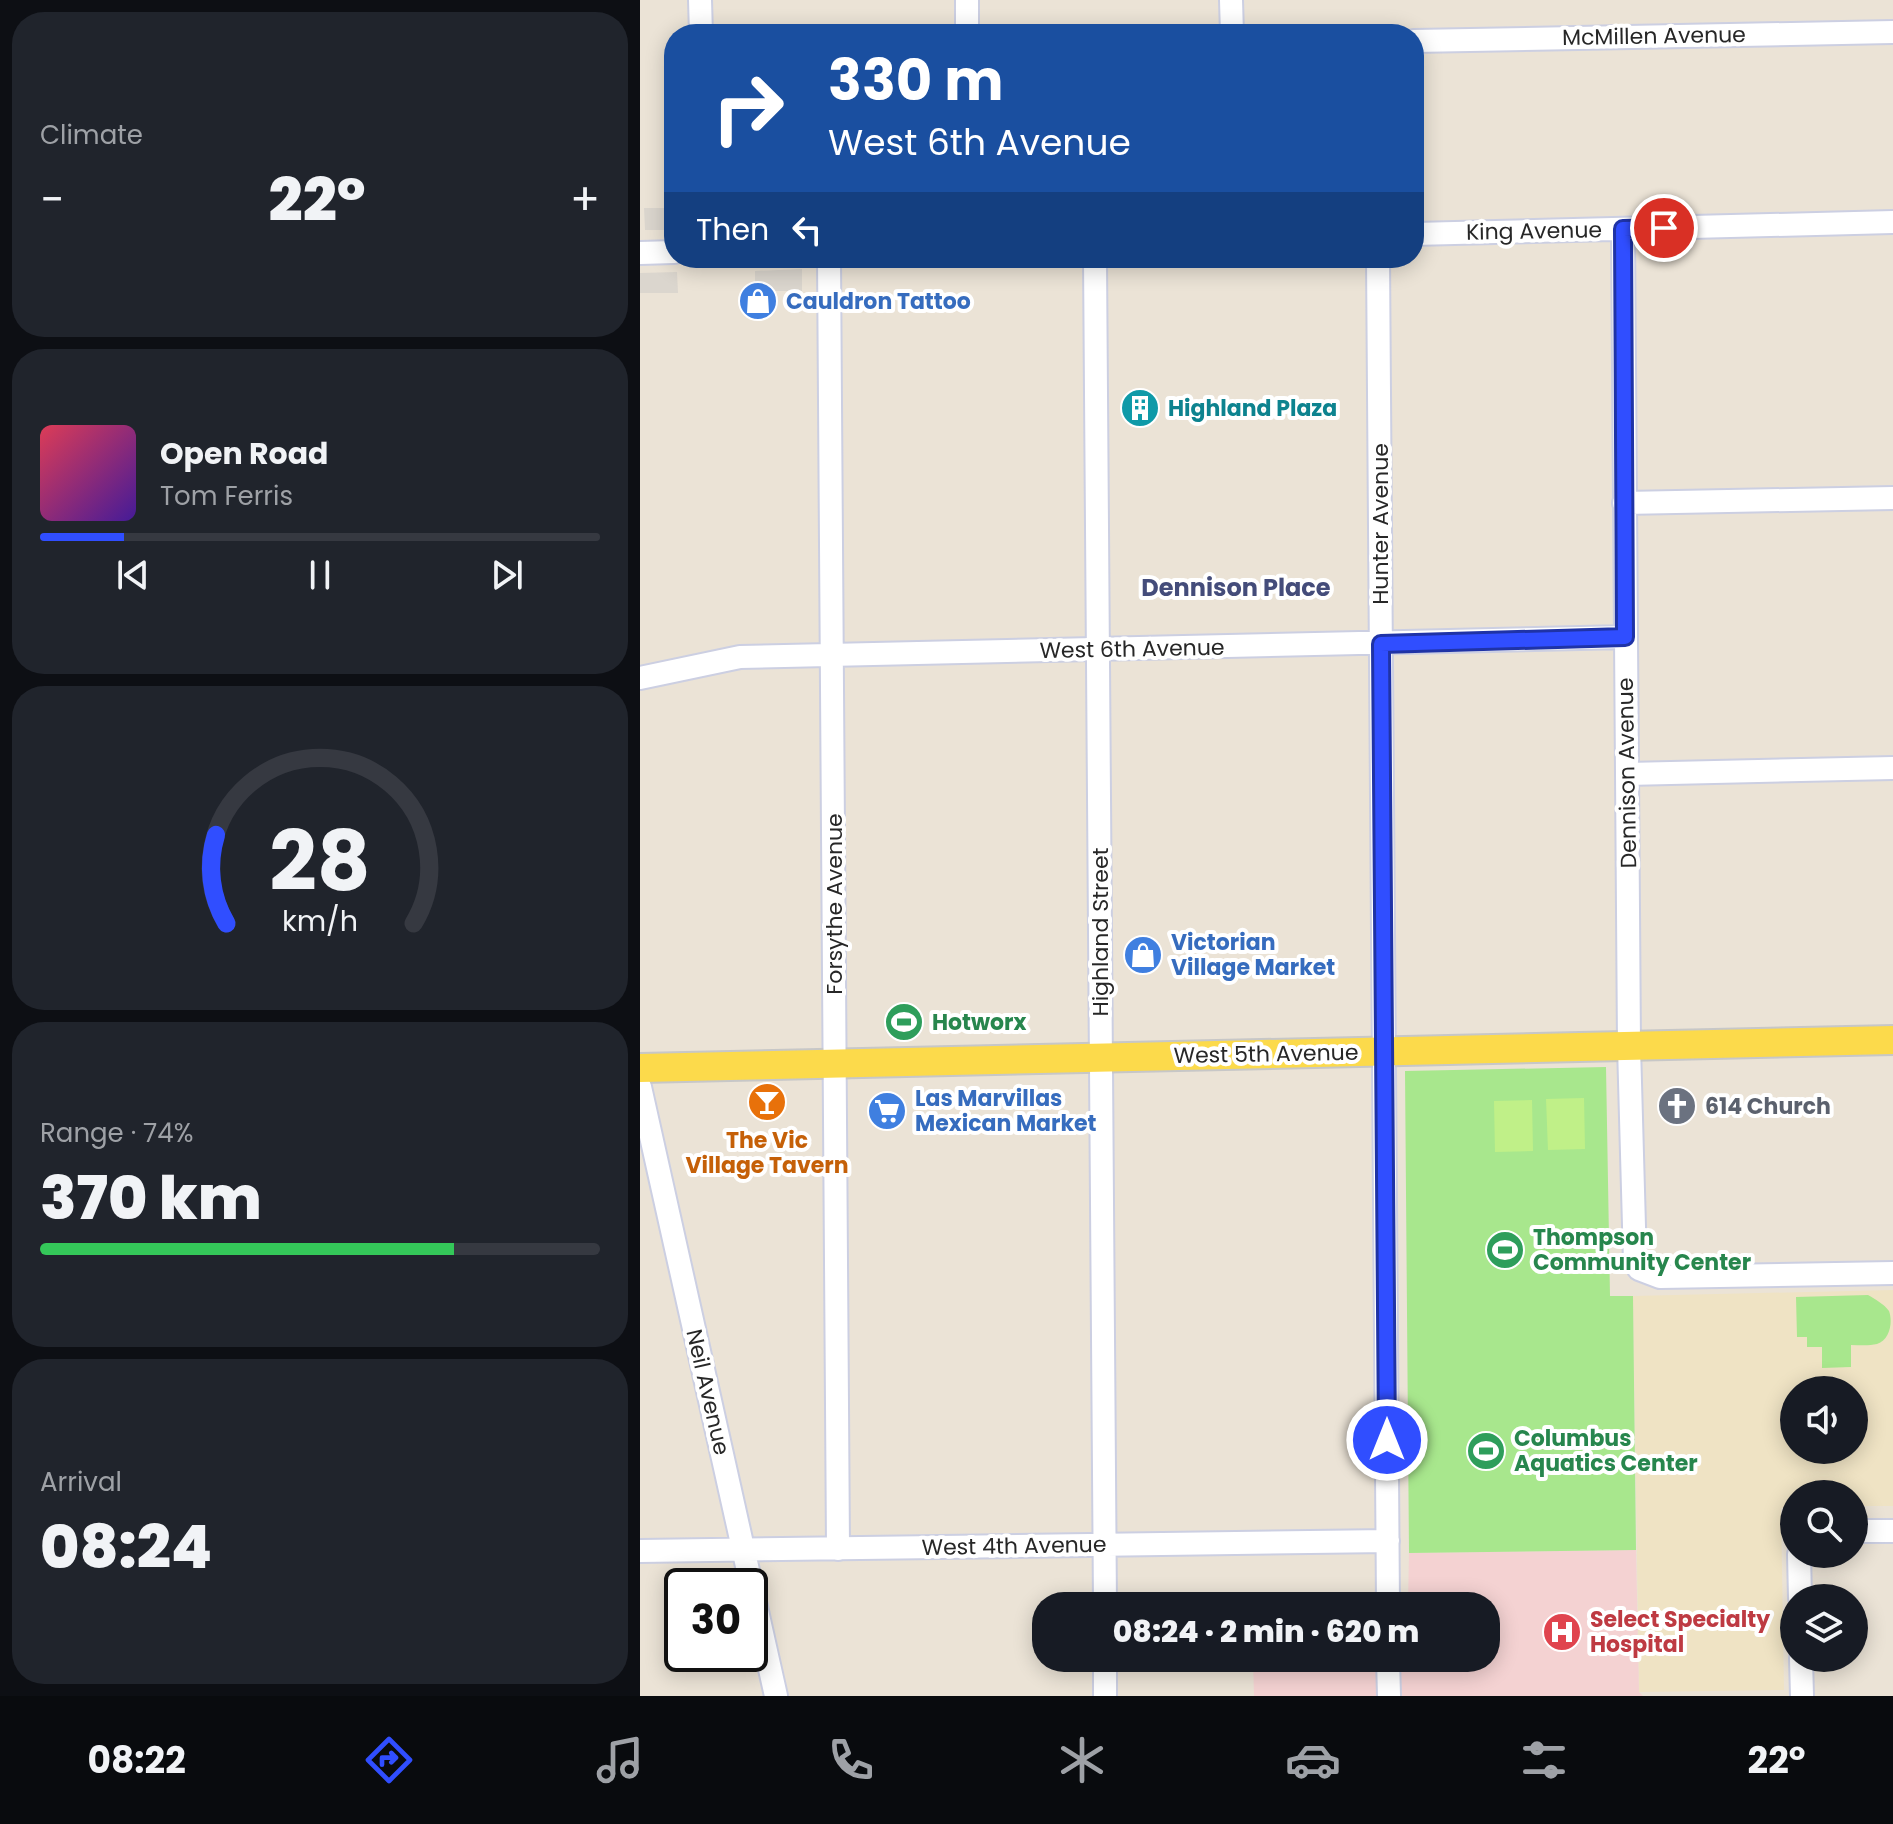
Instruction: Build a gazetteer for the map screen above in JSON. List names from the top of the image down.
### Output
{
  "streets": {
    "main road": ["West 5th Avenue"],
    "street": [
      "McMillen Avenue",
      "King Avenue",
      "Hunter Avenue",
      "West 6th Avenue",
      "Dennison Avenue",
      "Forsythe Avenue",
      "Highland Street",
      "Neil Avenue",
      "West 4th Avenue"
    ]
  },
  "crossings": [
    ["King Avenue", "Dennison Avenue"],
    ["Hunter Avenue", "West 6th Avenue"],
    ["Hunter Avenue", "West 5th Avenue"],
    ["Hunter Avenue", "West 4th Avenue"],
    ["West 6th Avenue", "Dennison Avenue"],
    ["West 6th Avenue", "Forsythe Avenue"],
    ["West 6th Avenue", "Highland Street"],
    ["Dennison Avenue", "West 5th Avenue"],
    ["Forsythe Avenue", "West 5th Avenue"],
    ["Forsythe Avenue", "West 4th Avenue"],
    ["Highland Street", "West 5th Avenue"],
    ["Highland Street", "West 4th Avenue"],
    ["Neil Avenue", "West 4th Avenue"]
  ],
  "districts": ["Dennison Place"],
  "places": {
    "shop": ["Cauldron Tattoo", "Victorian Village Market"],
    "building": ["Highland Plaza"],
    "sports": ["Hotworx", "Thompson Community Center", "Columbus Aquatics Center"],
    "bar": ["The Vic Village Tavern"],
    "church": ["614 Church"],
    "supermarket": ["Las Marvillas Mexican Market"],
    "hospital": ["Select Specialty Hospital"]
  },
  "page": {
    "tile": [
      "Climate",
      ["Range · 74%", "370 km"],
      ["Arrival", "08:24"]
    ],
    "turn": ["330 m", "West 6th Avenue"],
    "heat": ["−", "22°", "+"],
    "then": "Then",
    "song": ["Open Road", "Tom Ferris"],
    "limit": "30",
    "trip": "08:24 · 2 min · 620 m",
    "tabs": ["08:22", "22°"],
    "gauge": ["28", "km/h"]
  }
}
